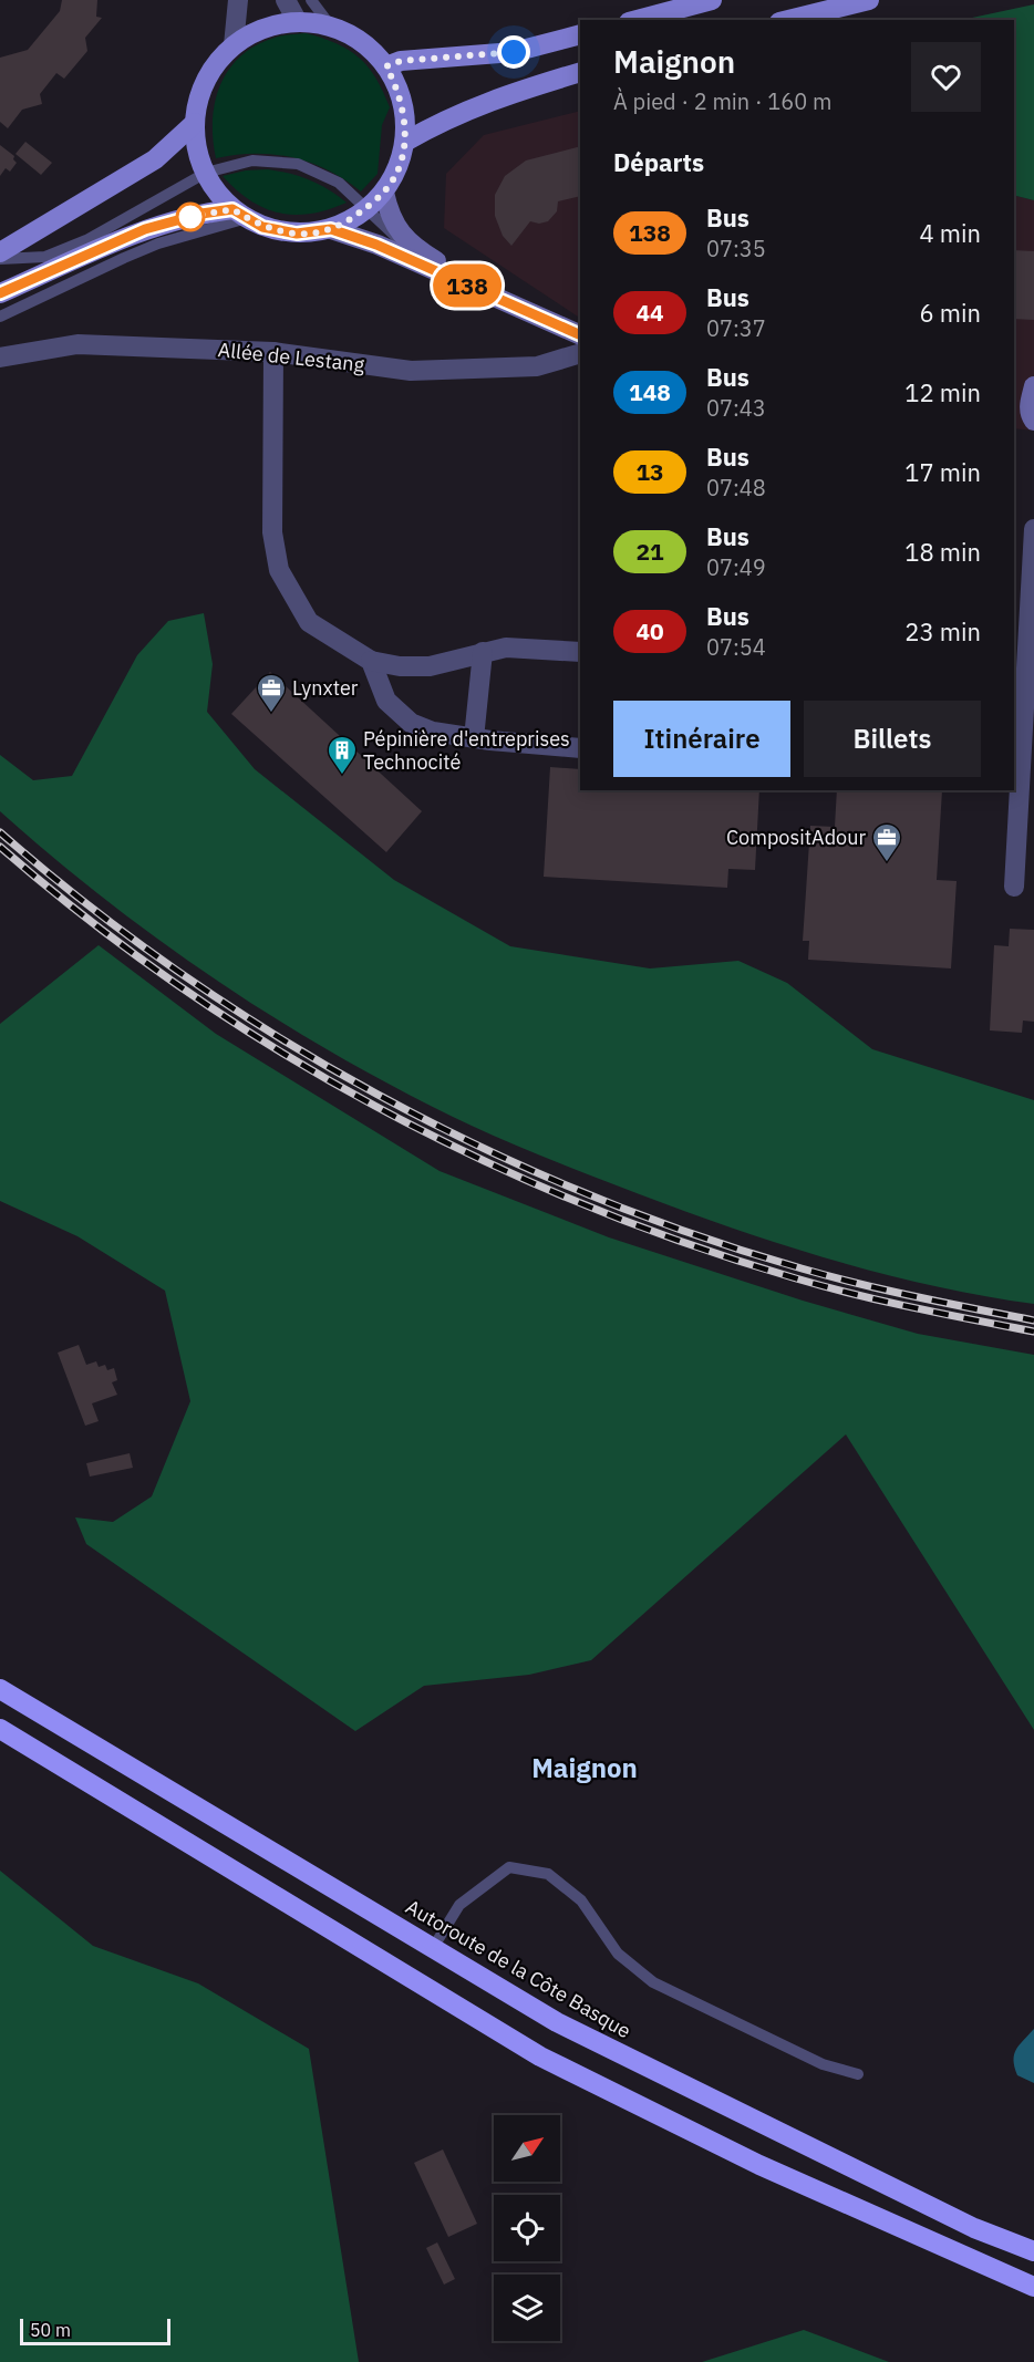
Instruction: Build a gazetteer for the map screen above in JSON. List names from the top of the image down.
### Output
{
  "streets": {
    "highway": ["Autoroute de la Côte Basque"],
    "street": ["Allée de Lestang"]
  },
  "districts": ["Maignon"],
  "places": {
    "office": ["Lynxter", "CompositAdour"],
    "building": ["Pépinière d'entreprises Technocité"]
  },
  "lines": ["bus line 138"],
  "scale_bar": "50 m",
  "north": "top right",
  "page": {
    "on_map": "138",
    "heading": [
      ["Maignon", "À pied · 2 min · 160 m"],
      "Départs"
    ],
    "list": [
      {
        "mark": "138",
        "name": "Bus",
        "note": "07:35",
        "value": "4 min"
      },
      {
        "mark": "44",
        "name": "Bus",
        "note": "07:37",
        "value": "6 min"
      },
      {
        "mark": "148",
        "name": "Bus",
        "note": "07:43",
        "value": "12 min"
      },
      {
        "mark": "13",
        "name": "Bus",
        "note": "07:48",
        "value": "17 min"
      },
      {
        "mark": "21",
        "name": "Bus",
        "note": "07:49",
        "value": "18 min"
      },
      {
        "mark": "40",
        "name": "Bus",
        "note": "07:54",
        "value": "23 min"
      }
    ],
    "buttons": ["Itinéraire", "Billets"],
    "scale": "50 m"
  }
}
